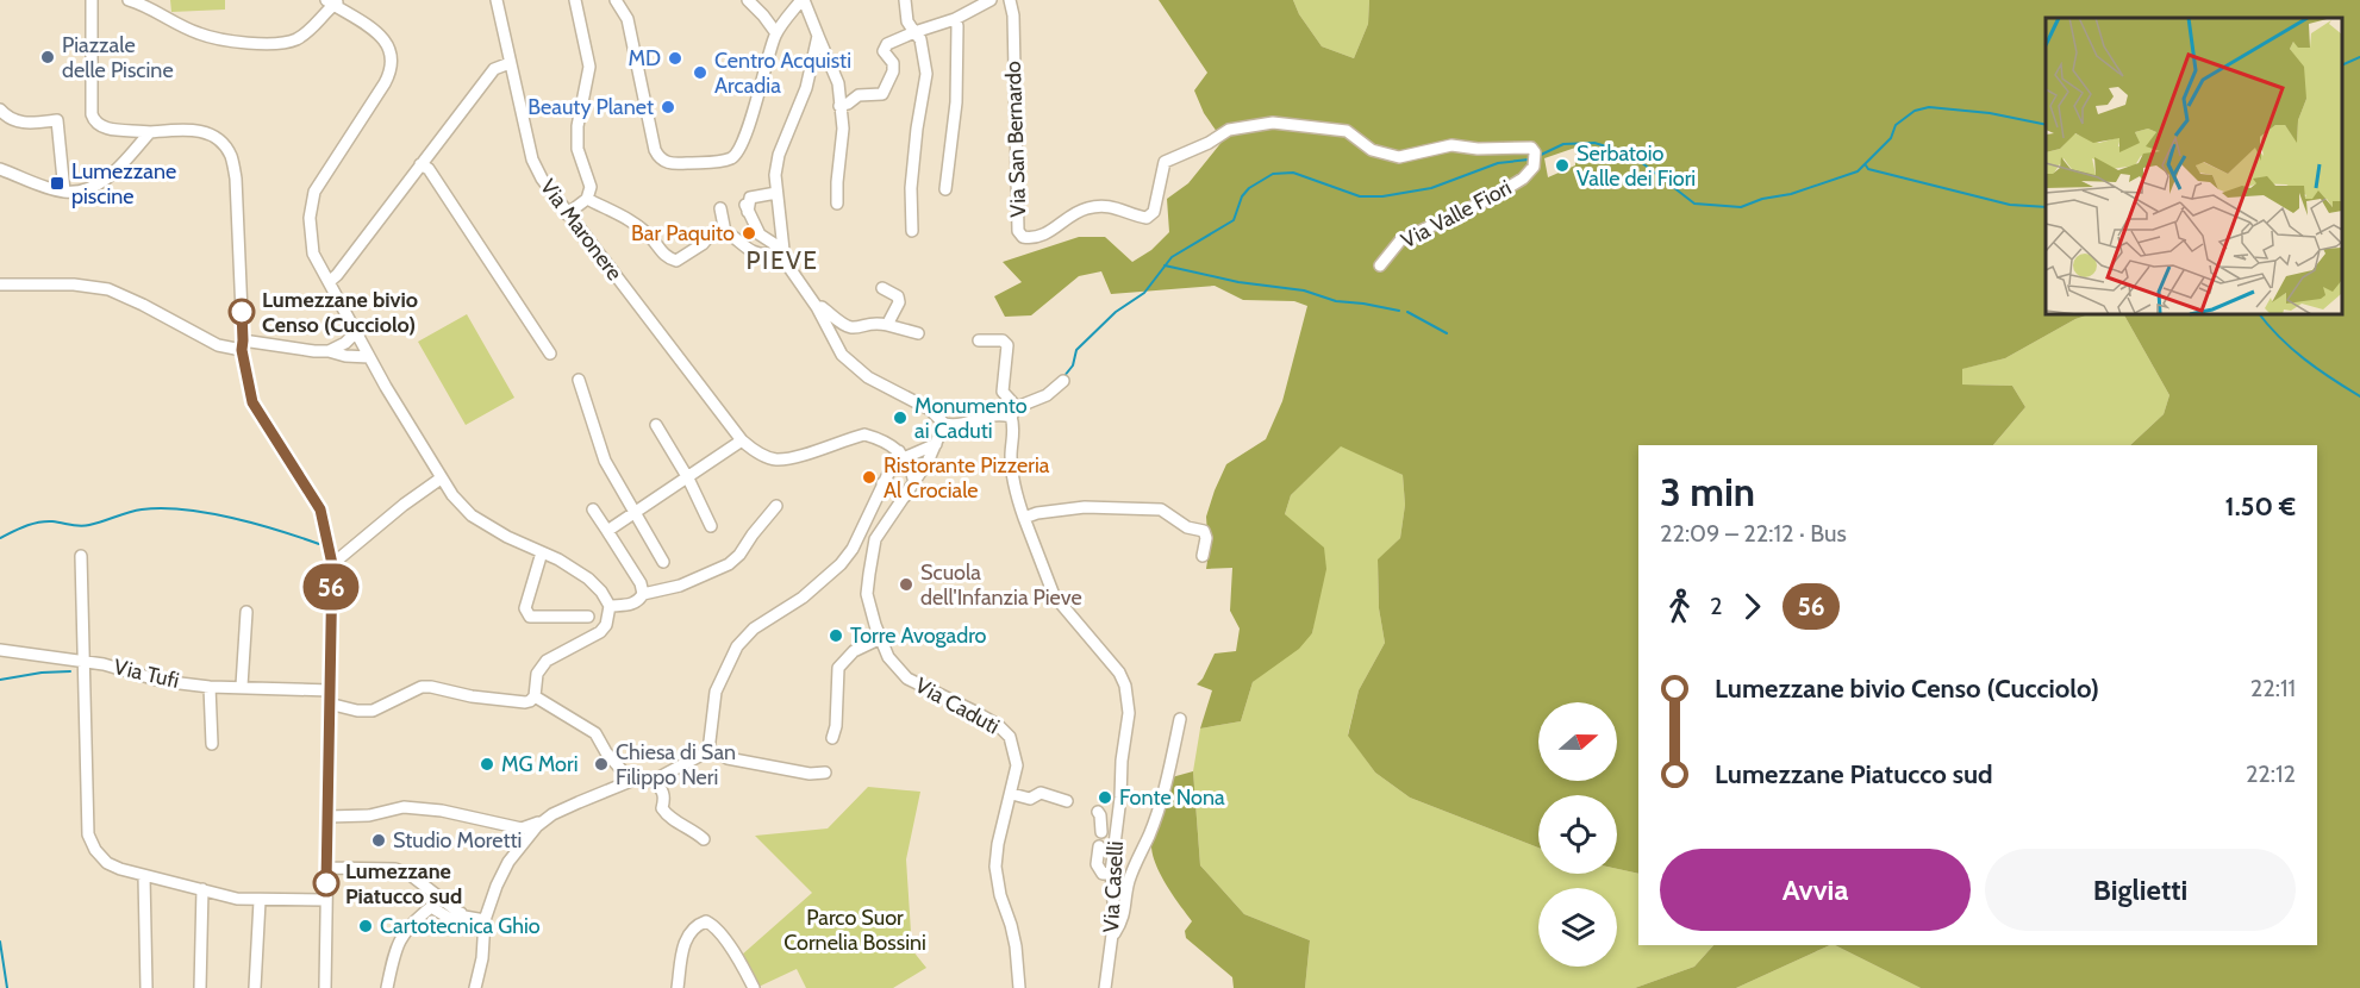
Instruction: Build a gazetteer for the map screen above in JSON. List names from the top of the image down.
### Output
{
  "streets": {
    "street": [
      "Via San Bernardo",
      "Via Valle Fiori",
      "Via Maronere",
      "Via Tufi",
      "Via Caduti",
      "Via Caselli"
    ]
  },
  "crossings": [
    ["Via San Bernardo", "Via Valle Fiori"]
  ],
  "districts": ["PIEVE"],
  "parks": ["Parco Suor Cornelia Bossini"],
  "places": {
    "other": [
      "Piazzale delle Piscine",
      "MD",
      "Centro Acquisti Arcadia",
      "Beauty Planet",
      "Serbatoio Valle dei Fiori",
      "Bar Paquito",
      "Lumezzane bivio Censo (Cucciolo)",
      "Monumento ai Caduti",
      "Ristorante Pizzeria Al Crociale",
      "Scuola dell'Infanzia Pieve",
      "Torre Avogadro",
      "MG Mori",
      "Chiesa di San Filippo Neri",
      "Fonte Nona",
      "Studio Moretti",
      "Lumezzane Piatucco sud",
      "Cartotecnica Ghio"
    ],
    "transit": ["Lumezzane piscine"]
  },
  "lines": ["bus line 56"],
  "north": "right",
  "page": {
    "on_map": "56",
    "heading": ["3 min", "22:09 – 22:12 · Bus", "1.50 €"],
    "legs": ["2", "56"],
    "list": [
      {
        "name": "Lumezzane bivio Censo (Cucciolo)",
        "value": "22:11"
      },
      {
        "name": "Lumezzane Piatucco sud",
        "value": "22:12"
      }
    ],
    "buttons": ["Avvia", "Biglietti"]
  }
}
